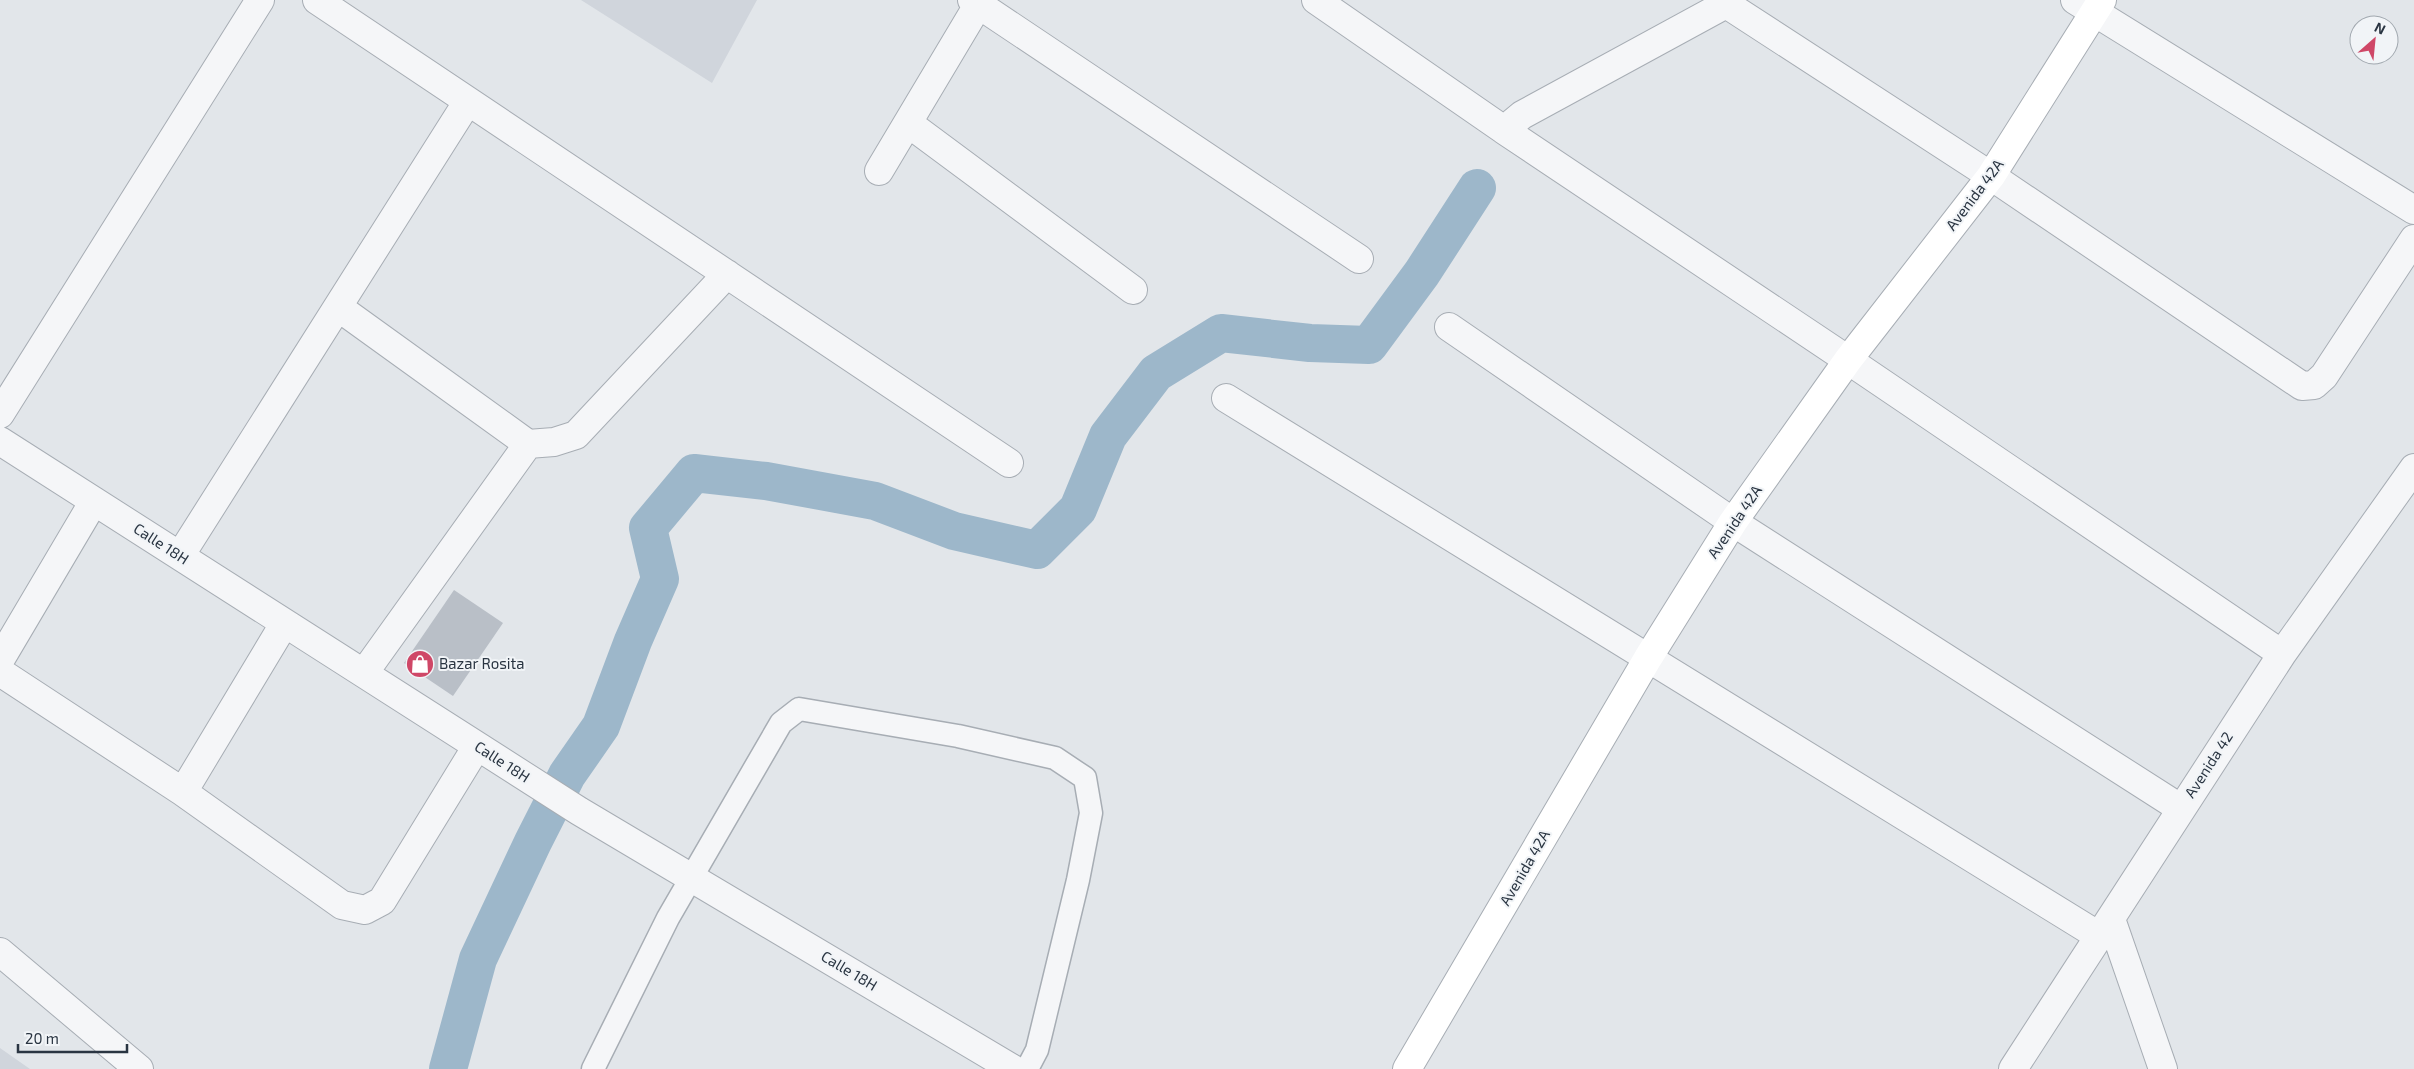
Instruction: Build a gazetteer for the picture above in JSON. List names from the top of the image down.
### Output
{
  "streets": {
    "street": ["Avenida 42A", "Calle 18H", "Avenida 42"]
  },
  "places": {
    "shop": ["Bazar Rosita"]
  },
  "scale_bar": "20 m",
  "north": "top right"
}
